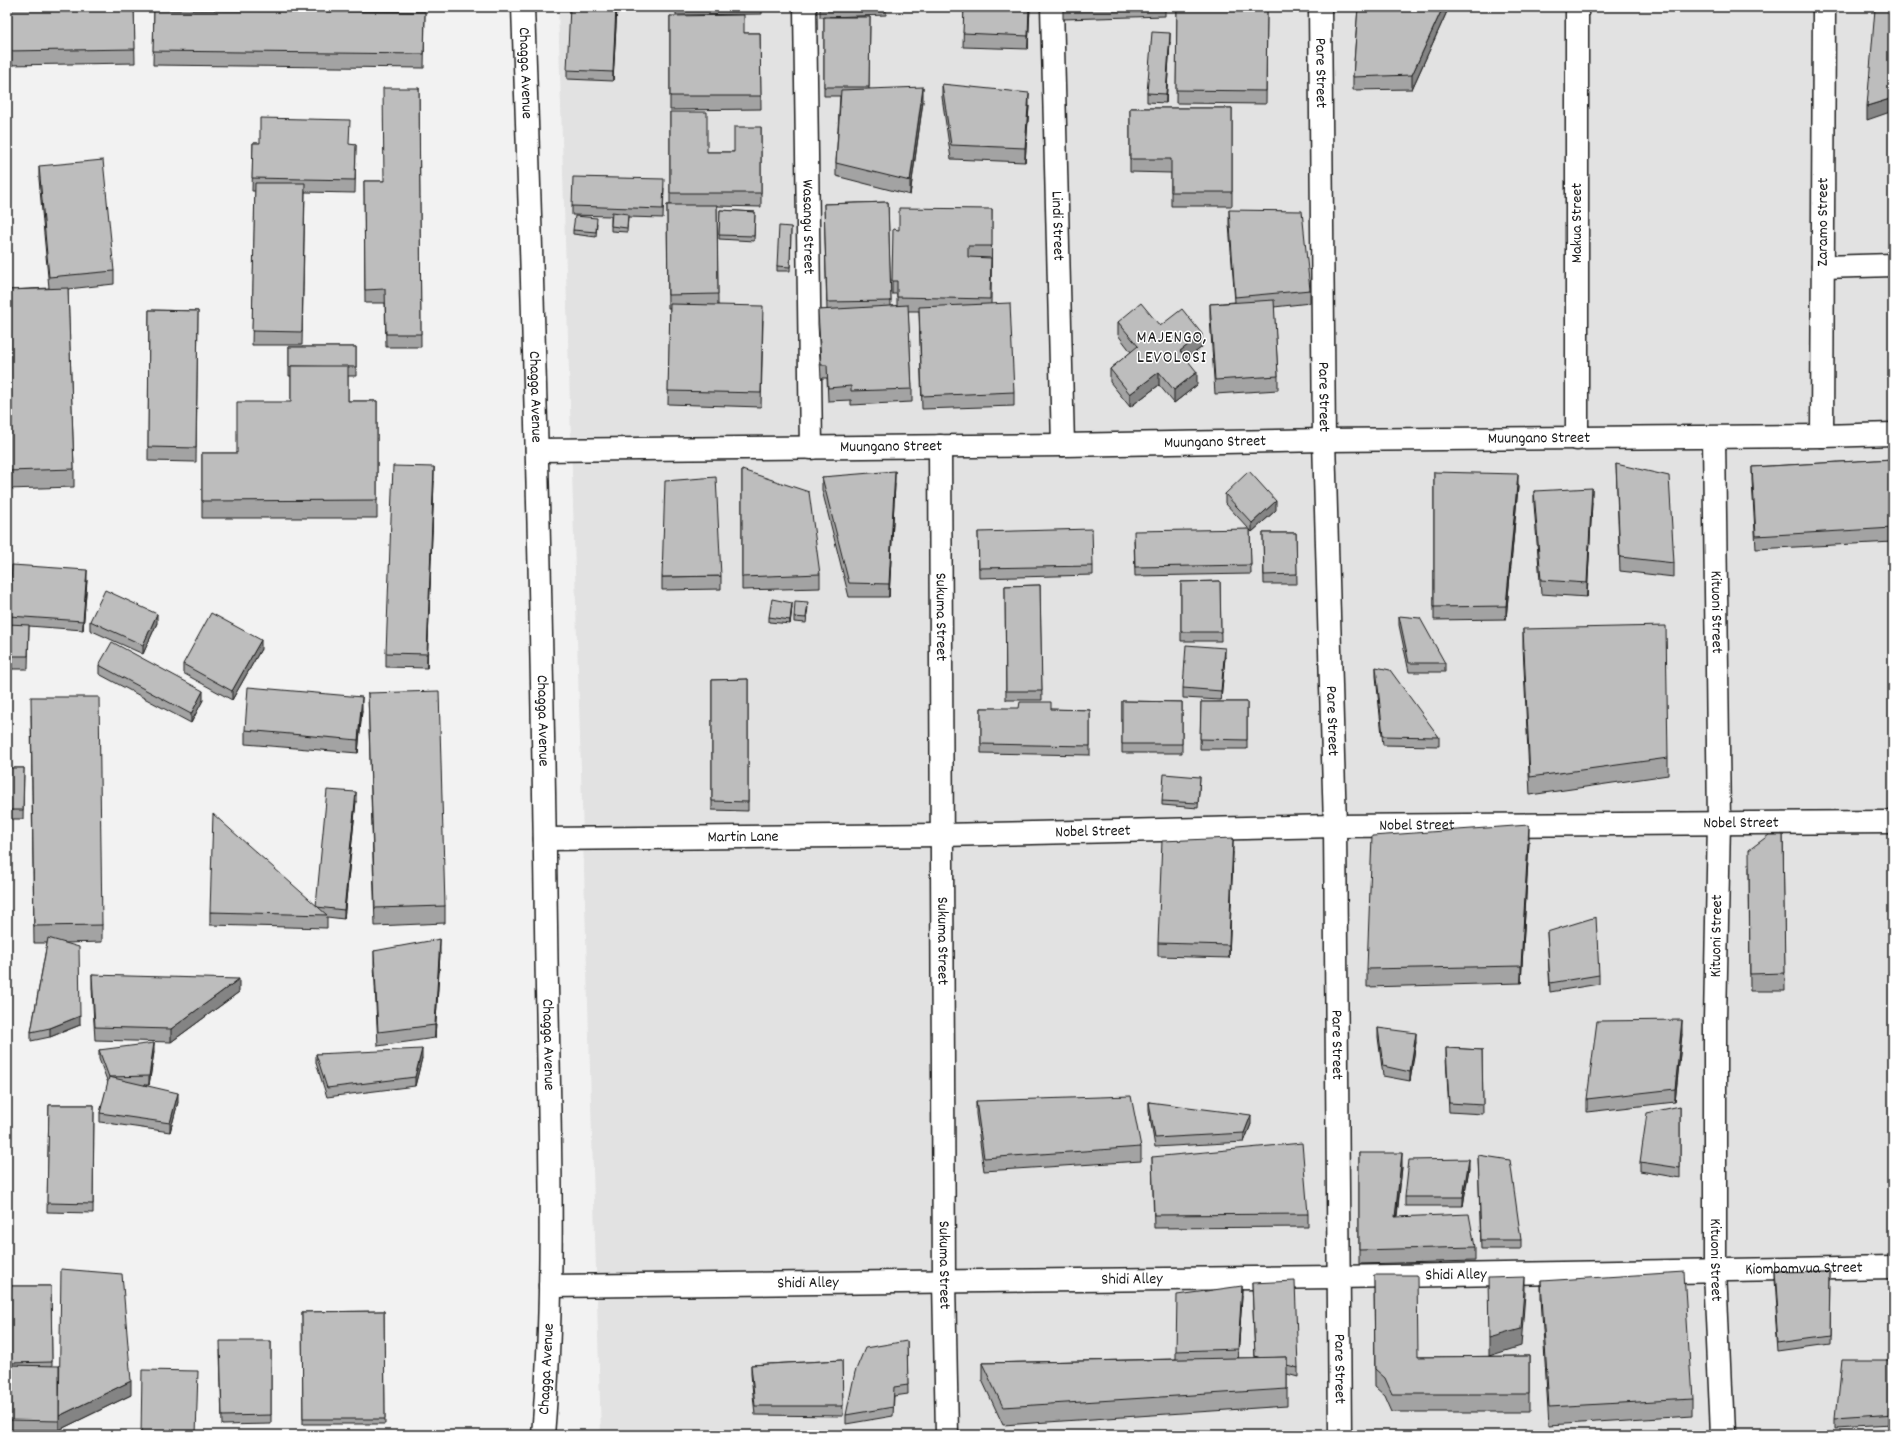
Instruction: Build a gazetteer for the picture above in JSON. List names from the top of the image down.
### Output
{
  "streets": {
    "street": [
      "Chagga Avenue",
      "Pare Street",
      "Zaramo Street",
      "Makua Street",
      "Lindi Street",
      "Wasangu Street",
      "Muungano Street",
      "Kituoni Street",
      "Sukuma Street",
      "Nobel Street",
      "Martin Lane",
      "Kiombamvua Street",
      "Shidi Alley"
    ]
  },
  "crossings": [
    ["Chagga Avenue", "Muungano Street"],
    ["Chagga Avenue", "Martin Lane"],
    ["Chagga Avenue", "Shidi Alley"],
    ["Pare Street", "Muungano Street"],
    ["Pare Street", "Nobel Street"],
    ["Pare Street", "Shidi Alley"],
    ["Zaramo Street", "Muungano Street"],
    ["Makua Street", "Muungano Street"],
    ["Lindi Street", "Muungano Street"],
    ["Wasangu Street", "Muungano Street"],
    ["Muungano Street", "Kituoni Street"],
    ["Muungano Street", "Sukuma Street"],
    ["Kituoni Street", "Nobel Street"],
    ["Kituoni Street", "Kiombamvua Street"],
    ["Kituoni Street", "Shidi Alley"],
    ["Sukuma Street", "Nobel Street"],
    ["Sukuma Street", "Martin Lane"],
    ["Sukuma Street", "Shidi Alley"],
    ["Nobel Street", "Martin Lane"],
    ["Kiombamvua Street", "Shidi Alley"]
  ],
  "districts": ["MAJENGO, LEVOLOSI"]
}
